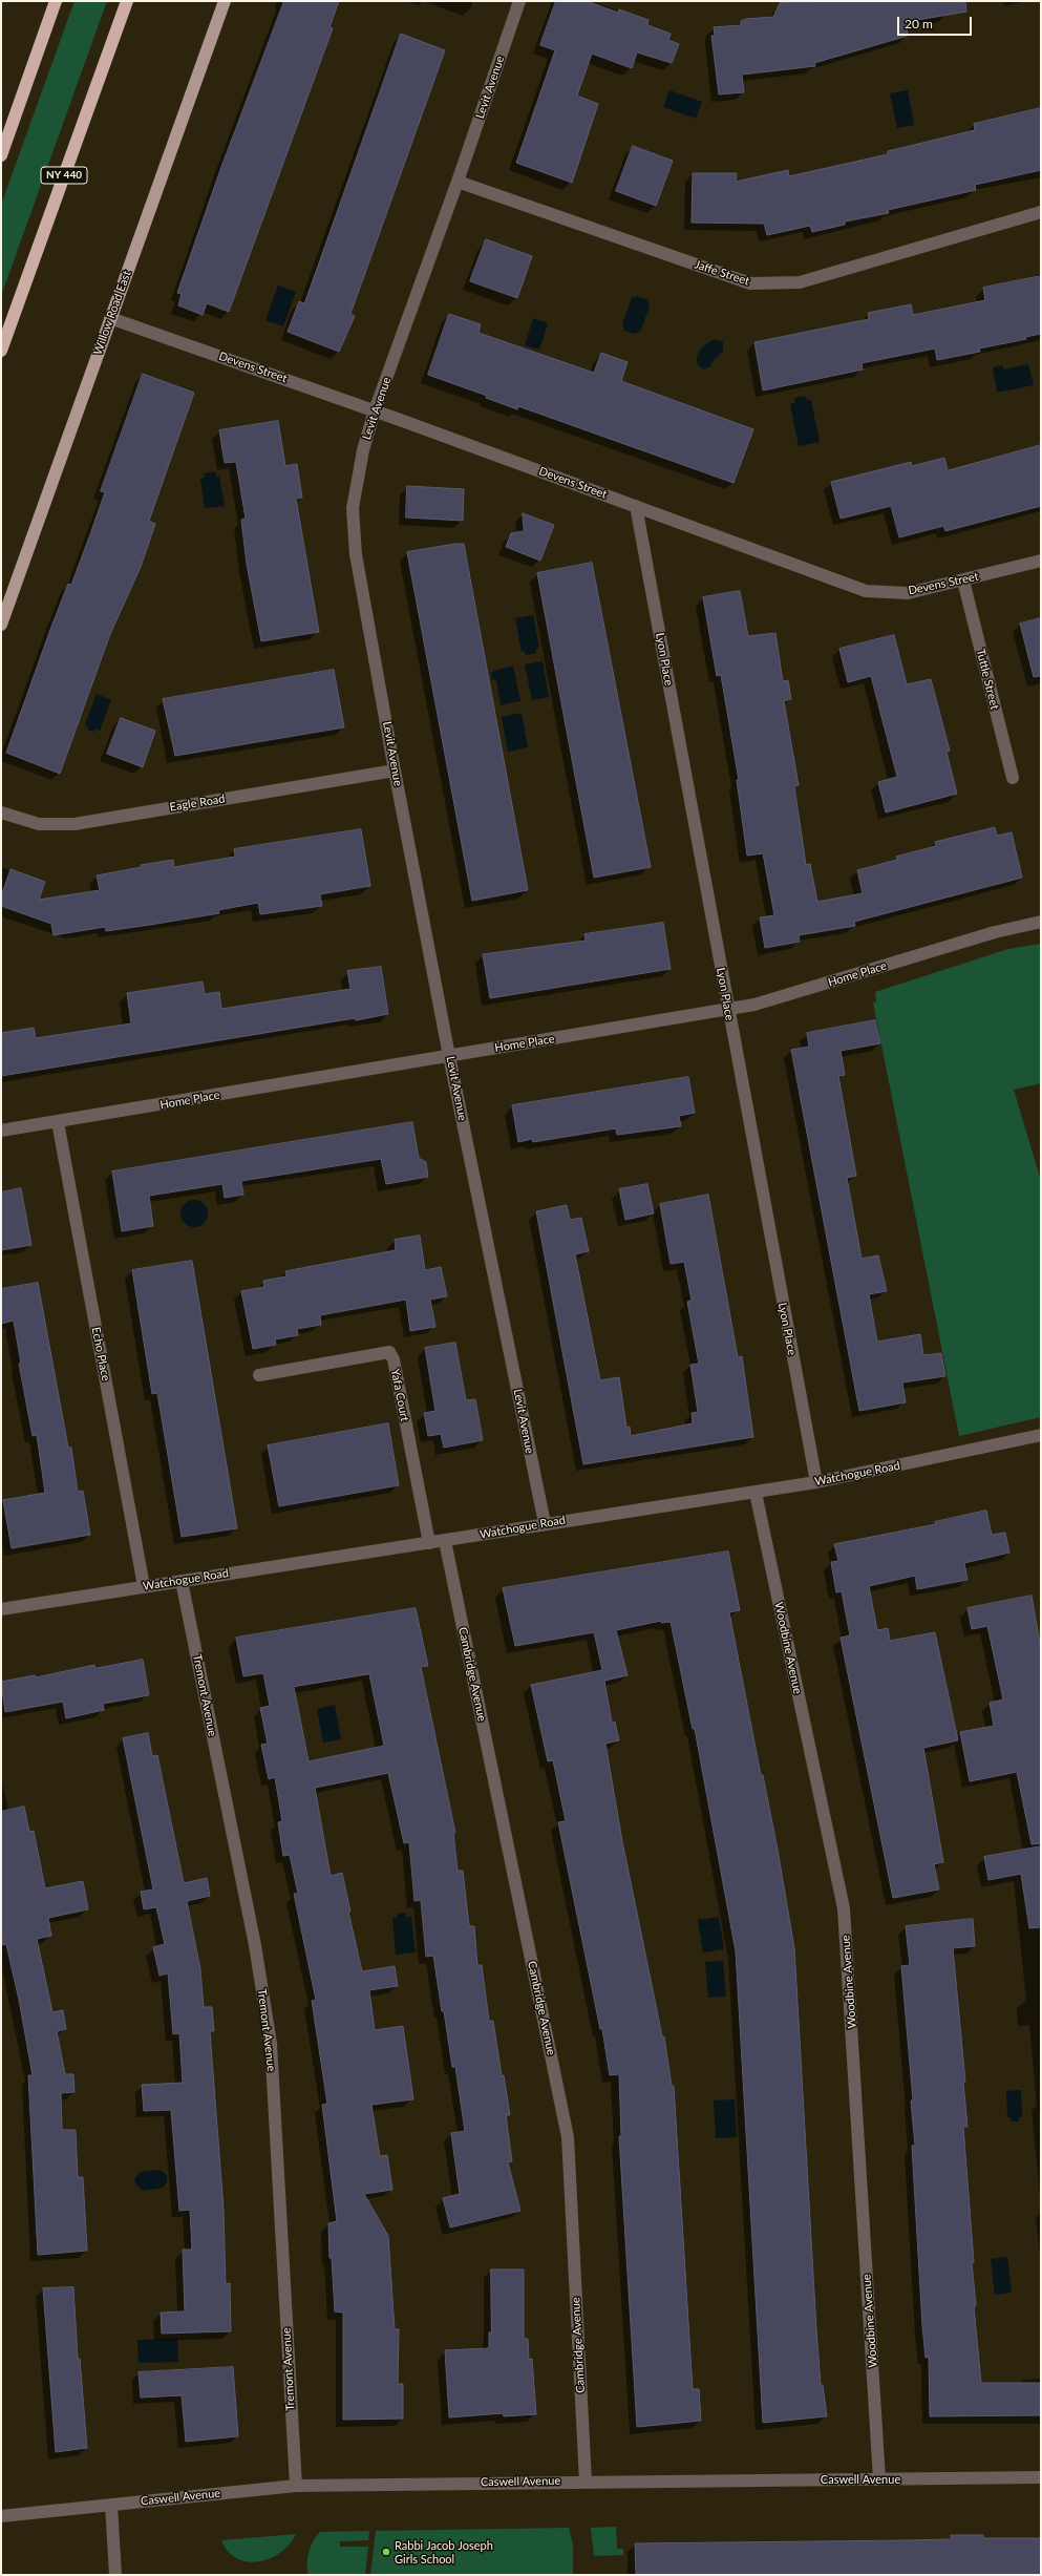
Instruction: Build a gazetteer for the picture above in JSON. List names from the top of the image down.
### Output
{
  "streets": {
    "highway": ["NY 440"],
    "main road": ["Willow Road East"],
    "street": [
      "Levit Avenue",
      "Jaffe Street",
      "Devens Street",
      "Lyon Place",
      "Tuttle Street",
      "Eagle Road",
      "Home Place",
      "Echo Place",
      "Yafa Court",
      "Watchogue Road",
      "Woodbine Avenue",
      "Cambridge Avenue",
      "Tremont Avenue",
      "Caswell Avenue"
    ]
  },
  "crossings": [
    ["Levit Avenue", "Jaffe Street"],
    ["Levit Avenue", "Devens Street"],
    ["Levit Avenue", "Eagle Road"],
    ["Levit Avenue", "Home Place"],
    ["Levit Avenue", "Watchogue Road"],
    ["Willow Road East", "Devens Street"],
    ["Devens Street", "Lyon Place"],
    ["Devens Street", "Tuttle Street"],
    ["Lyon Place", "Home Place"],
    ["Lyon Place", "Watchogue Road"],
    ["Home Place", "Echo Place"],
    ["Echo Place", "Watchogue Road"],
    ["Yafa Court", "Watchogue Road"],
    ["Watchogue Road", "Woodbine Avenue"],
    ["Watchogue Road", "Cambridge Avenue"],
    ["Watchogue Road", "Tremont Avenue"],
    ["Woodbine Avenue", "Caswell Avenue"],
    ["Cambridge Avenue", "Caswell Avenue"],
    ["Tremont Avenue", "Caswell Avenue"]
  ],
  "places": ["Rabbi Jacob Joseph Girls School"],
  "scale_bar": "20 m"
}
